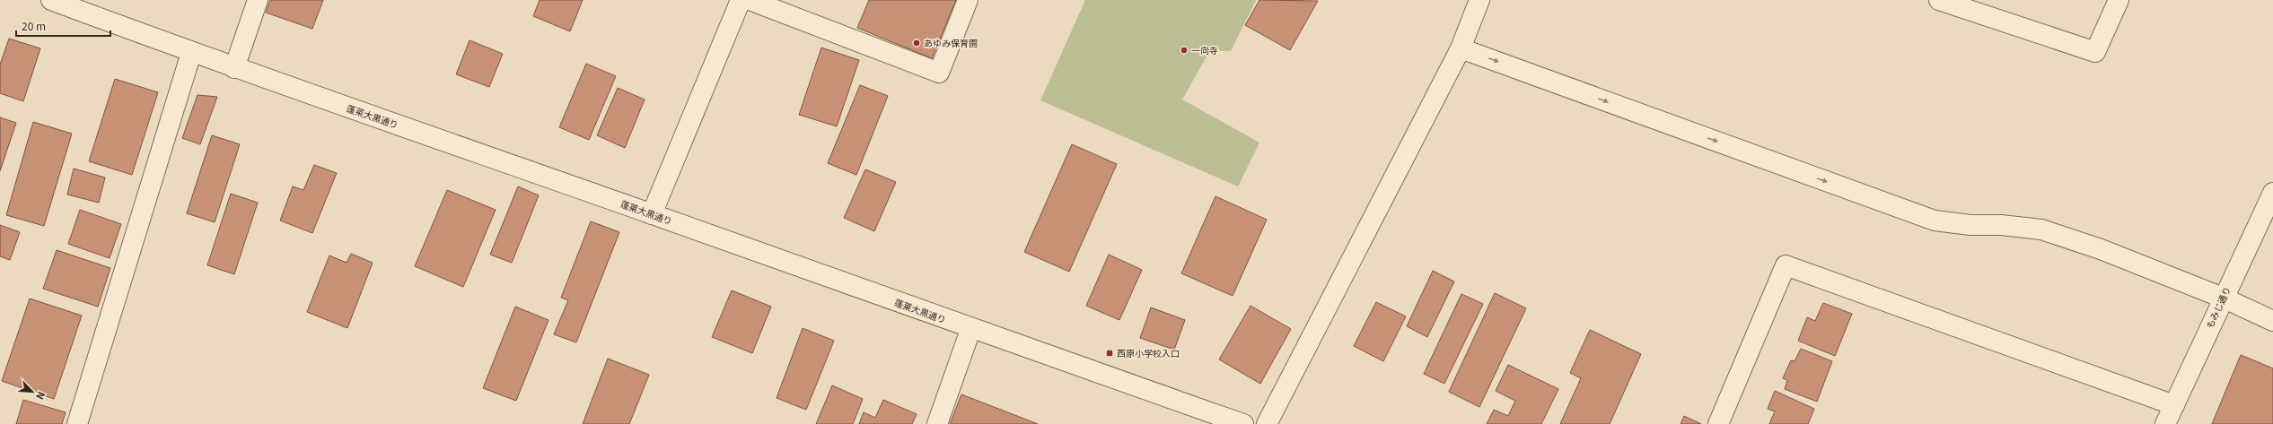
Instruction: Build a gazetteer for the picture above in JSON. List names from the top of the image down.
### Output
{
  "streets": {
    "street": ["蓬莱大黒通り", "もみじ通り"]
  },
  "places": {
    "other": ["あゆみ保育園", "一向寺"],
    "transit": ["西原小学校入口"]
  },
  "scale_bar": "20 m",
  "north": "bottom right"
}
